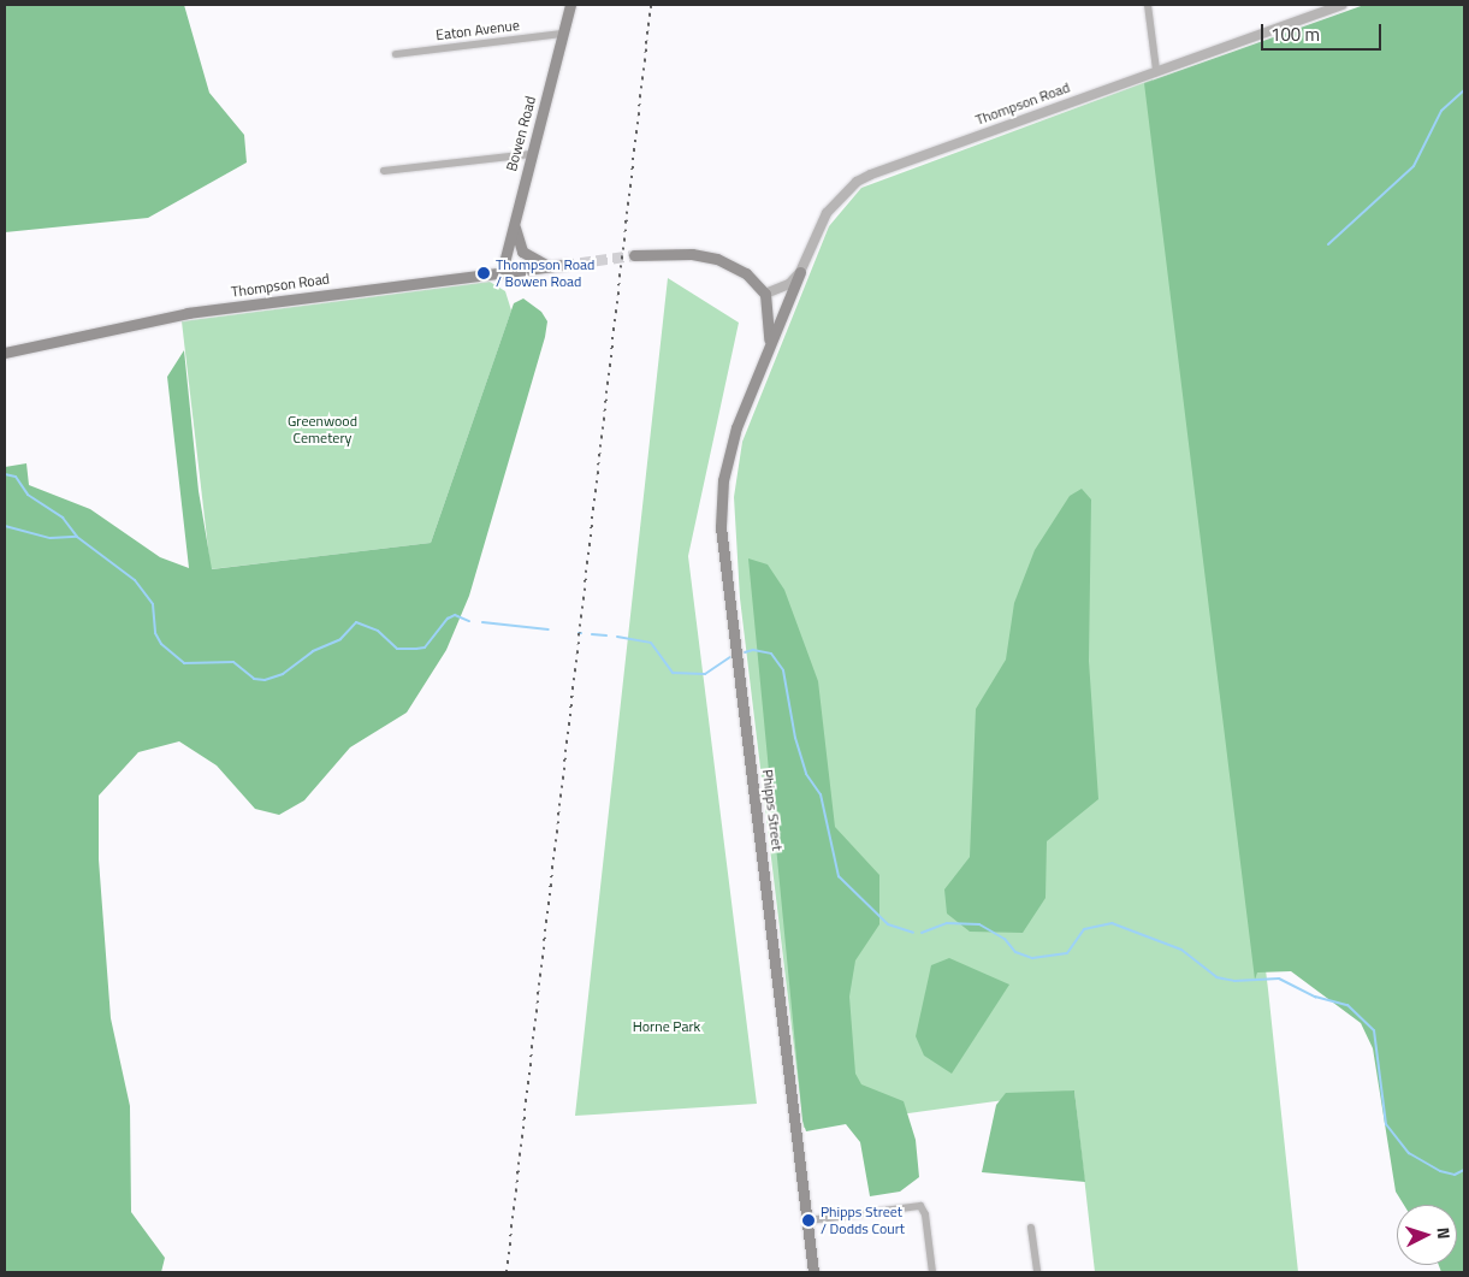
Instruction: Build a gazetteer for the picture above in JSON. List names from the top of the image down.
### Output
{
  "streets": {
    "main road": ["Thompson Road", "Bowen Road", "Phipps Street"],
    "street": ["Eaton Avenue"]
  },
  "crossings": [
    ["Eaton Avenue", "Bowen Road"],
    ["Thompson Road", "Bowen Road"]
  ],
  "parks": ["Greenwood Cemetery", "Horne Park"],
  "places": ["Thompson Road / Bowen Road", "Phipps Street / Dodds Court"],
  "scale_bar": "100 m",
  "north": "right"
}
